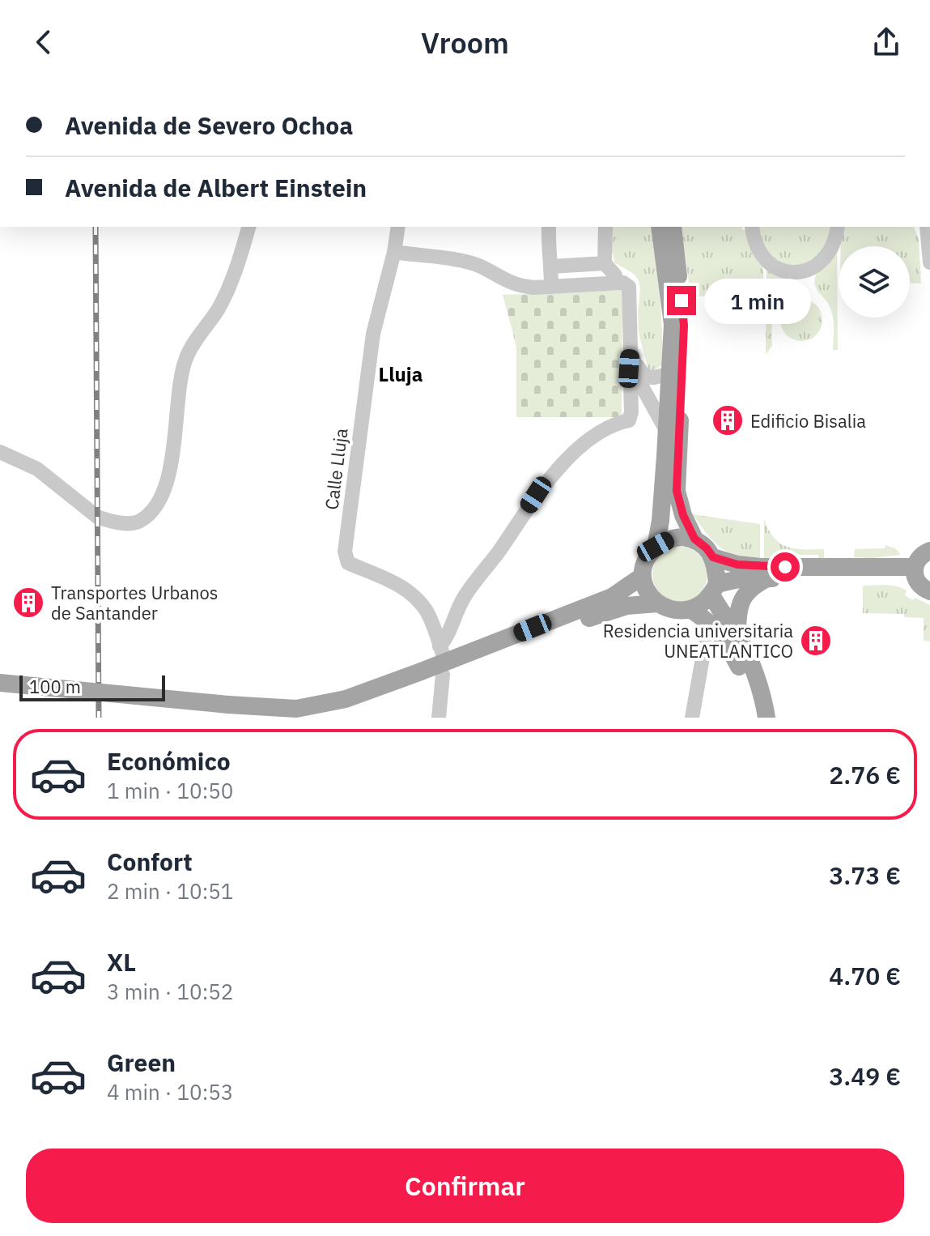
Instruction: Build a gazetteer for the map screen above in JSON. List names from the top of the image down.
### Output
{
  "streets": {
    "street": ["Calle Lluja"]
  },
  "districts": ["Lluja"],
  "places": {
    "building": ["Edificio Bisalia", "Transportes Urbanos de Santander", "Residencia universitaria UNEATLANTICO"]
  },
  "scale_bar": "100 m",
  "page": {
    "header": "Vroom",
    "banner": ["Avenida de Severo Ochoa", "Avenida de Albert Einstein"],
    "bubble": "1 min",
    "scale": "100 m",
    "list": [
      {
        "name": "Económico",
        "note": "1 min · 10:50",
        "value": "2.76 €"
      },
      {
        "name": "Confort",
        "note": "2 min · 10:51",
        "value": "3.73 €"
      },
      {
        "name": "XL",
        "note": "3 min · 10:52",
        "value": "4.70 €"
      },
      {
        "name": "Green",
        "note": "4 min · 10:53",
        "value": "3.49 €"
      }
    ],
    "buttons": "Confirmar"
  }
}
